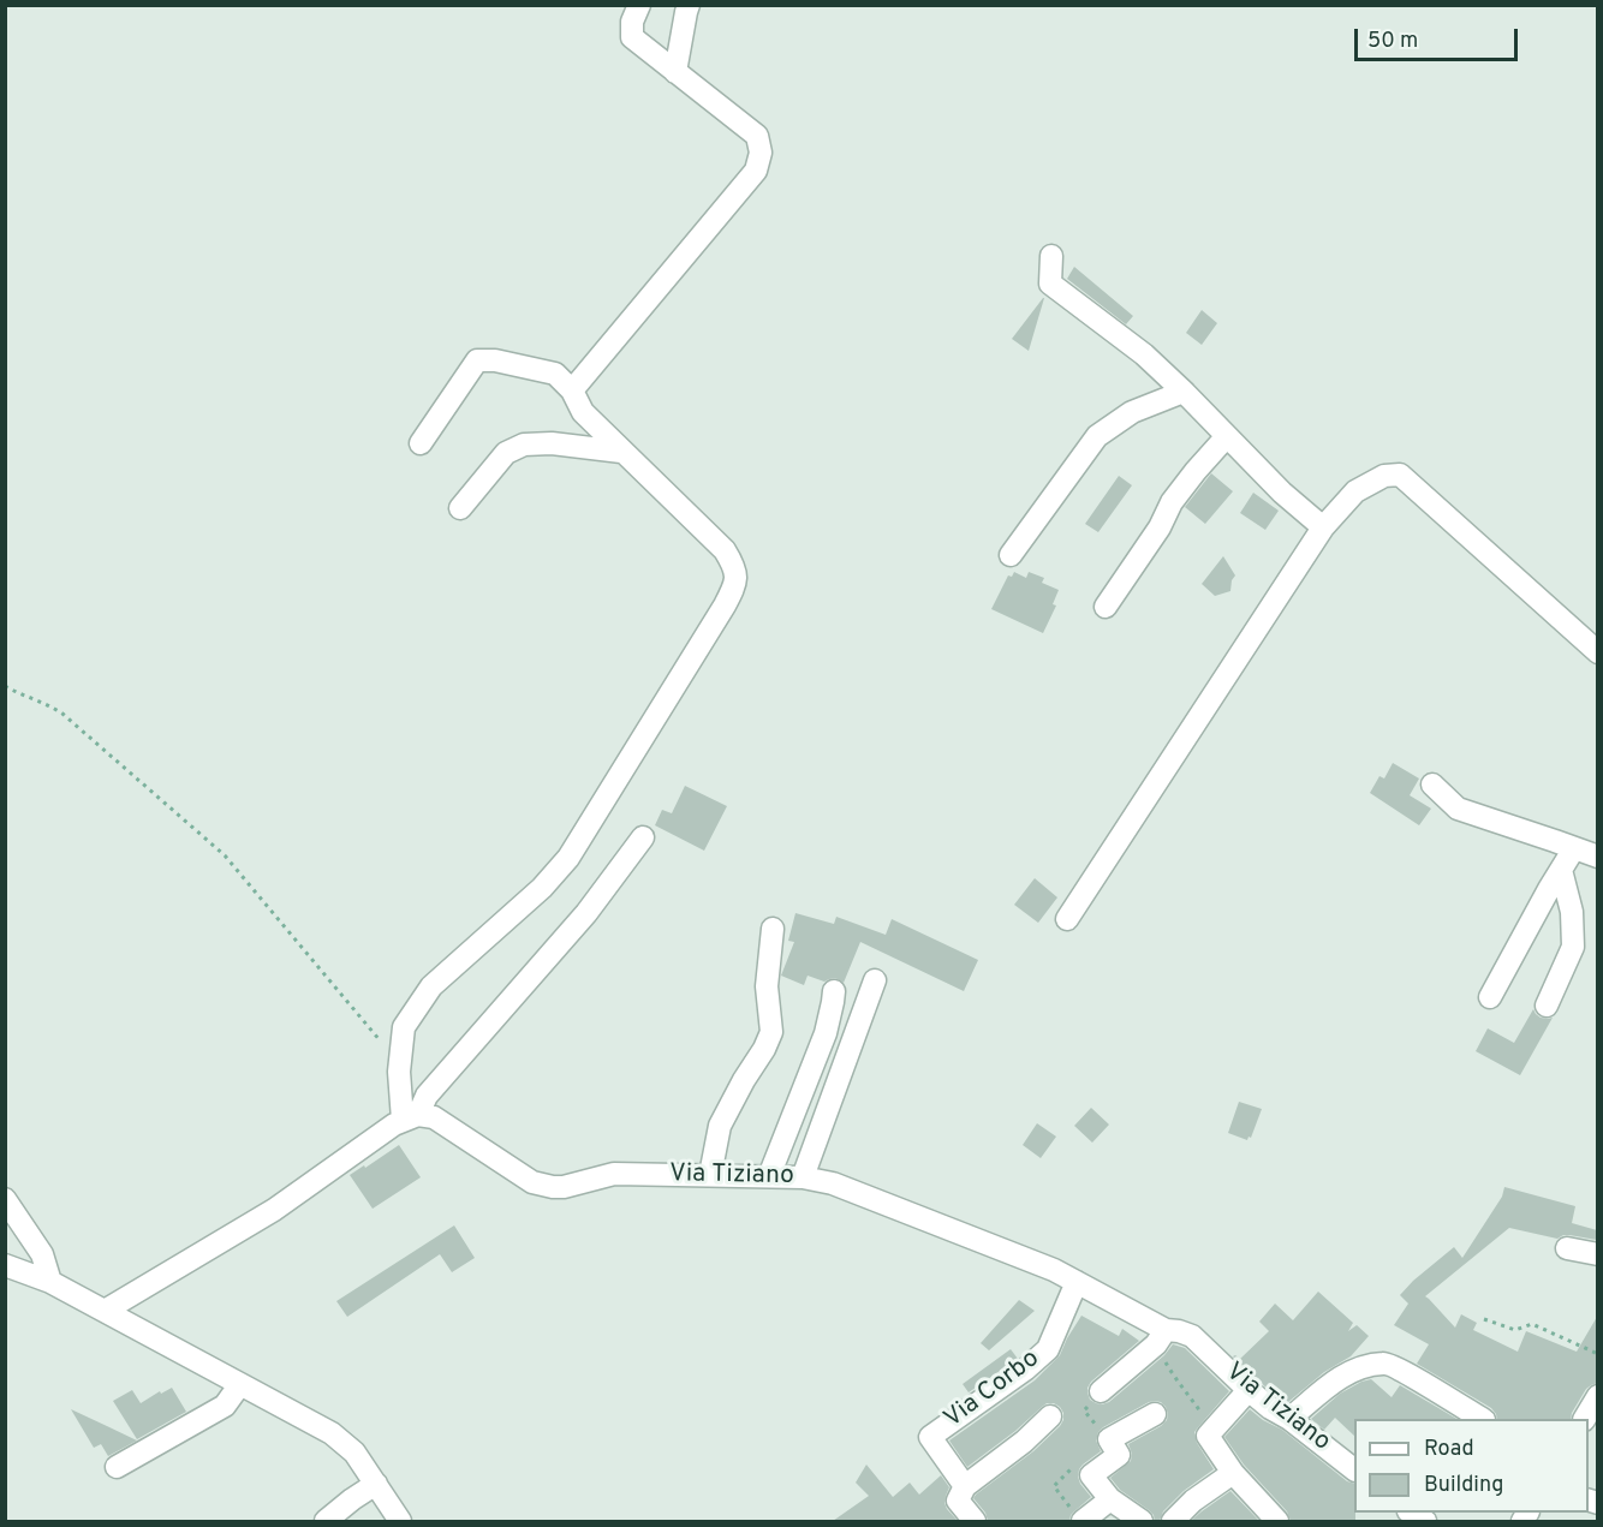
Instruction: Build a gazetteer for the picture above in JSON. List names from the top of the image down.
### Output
{
  "streets": {
    "street": ["Via Tiziano", "Via Corbo"]
  },
  "crossings": [
    ["Via Tiziano", "Via Corbo"]
  ],
  "legend": ["Road", "Building"],
  "scale_bar": "50 m"
}
